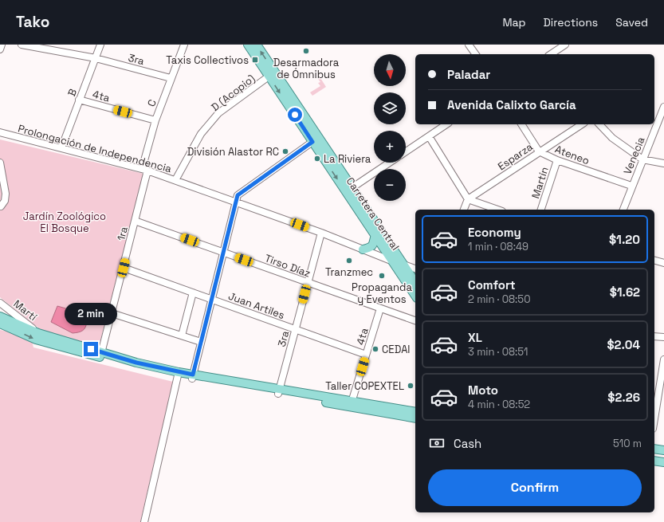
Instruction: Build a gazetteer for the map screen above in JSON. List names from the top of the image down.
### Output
{
  "streets": {
    "main road": ["Carretera Central"],
    "street": [
      "3ra",
      "B",
      "D (Acopio)",
      "4ta",
      "C",
      "Prolongación de Independencia",
      "Ateneo",
      "Venecia",
      "Esparza",
      "Martín",
      "1ra",
      "Tirso Díaz",
      "Juan Artiles",
      "Martí"
    ]
  },
  "crossings": [
    ["3ra", "B"],
    ["3ra", "C"],
    ["3ra", "Prolongación de Independencia"],
    ["3ra", "Tirso Díaz"],
    ["3ra", "Juan Artiles"],
    ["B", "4ta"],
    ["B", "Prolongación de Independencia"],
    ["D (Acopio)", "Prolongación de Independencia"],
    ["D (Acopio)", "Carretera Central"],
    ["4ta", "C"],
    ["4ta", "Tirso Díaz"],
    ["4ta", "Juan Artiles"],
    ["C", "Prolongación de Independencia"],
    ["C", "1ra"],
    ["Prolongación de Independencia", "Carretera Central"],
    ["Prolongación de Independencia", "1ra"],
    ["Ateneo", "Venecia"],
    ["Ateneo", "Esparza"],
    ["Ateneo", "Martín"],
    ["1ra", "Tirso Díaz"],
    ["1ra", "Juan Artiles"]
  ],
  "parks": ["Jardín Zoológico El Bosque"],
  "places": {
    "other": [
      "Desarmadora de Ómnibus",
      "División Alastor RC",
      "La Riviera",
      "Tranzmec",
      "Propaganda y Eventos",
      "CEDAI",
      "Taller COPEXTEL"
    ],
    "transit": ["Taxis Collectivos"]
  },
  "north": "bottom",
  "page": {
    "header": "Tako",
    "nav": ["Map", "Directions", "Saved"],
    "map_buttons": ["+", "−"],
    "banner": ["Paladar", "Avenida Calixto García"],
    "list": [
      {
        "name": "Economy",
        "note": "1 min · 08:49",
        "value": "$1.20"
      },
      {
        "name": "Comfort",
        "note": "2 min · 08:50",
        "value": "$1.62"
      },
      {
        "name": "XL",
        "note": "3 min · 08:51",
        "value": "$2.04"
      },
      {
        "name": "Moto",
        "note": "4 min · 08:52",
        "value": "$2.26"
      }
    ],
    "bubble": "2 min",
    "pay": ["Cash", "510 m"],
    "buttons": "Confirm"
  }
}
